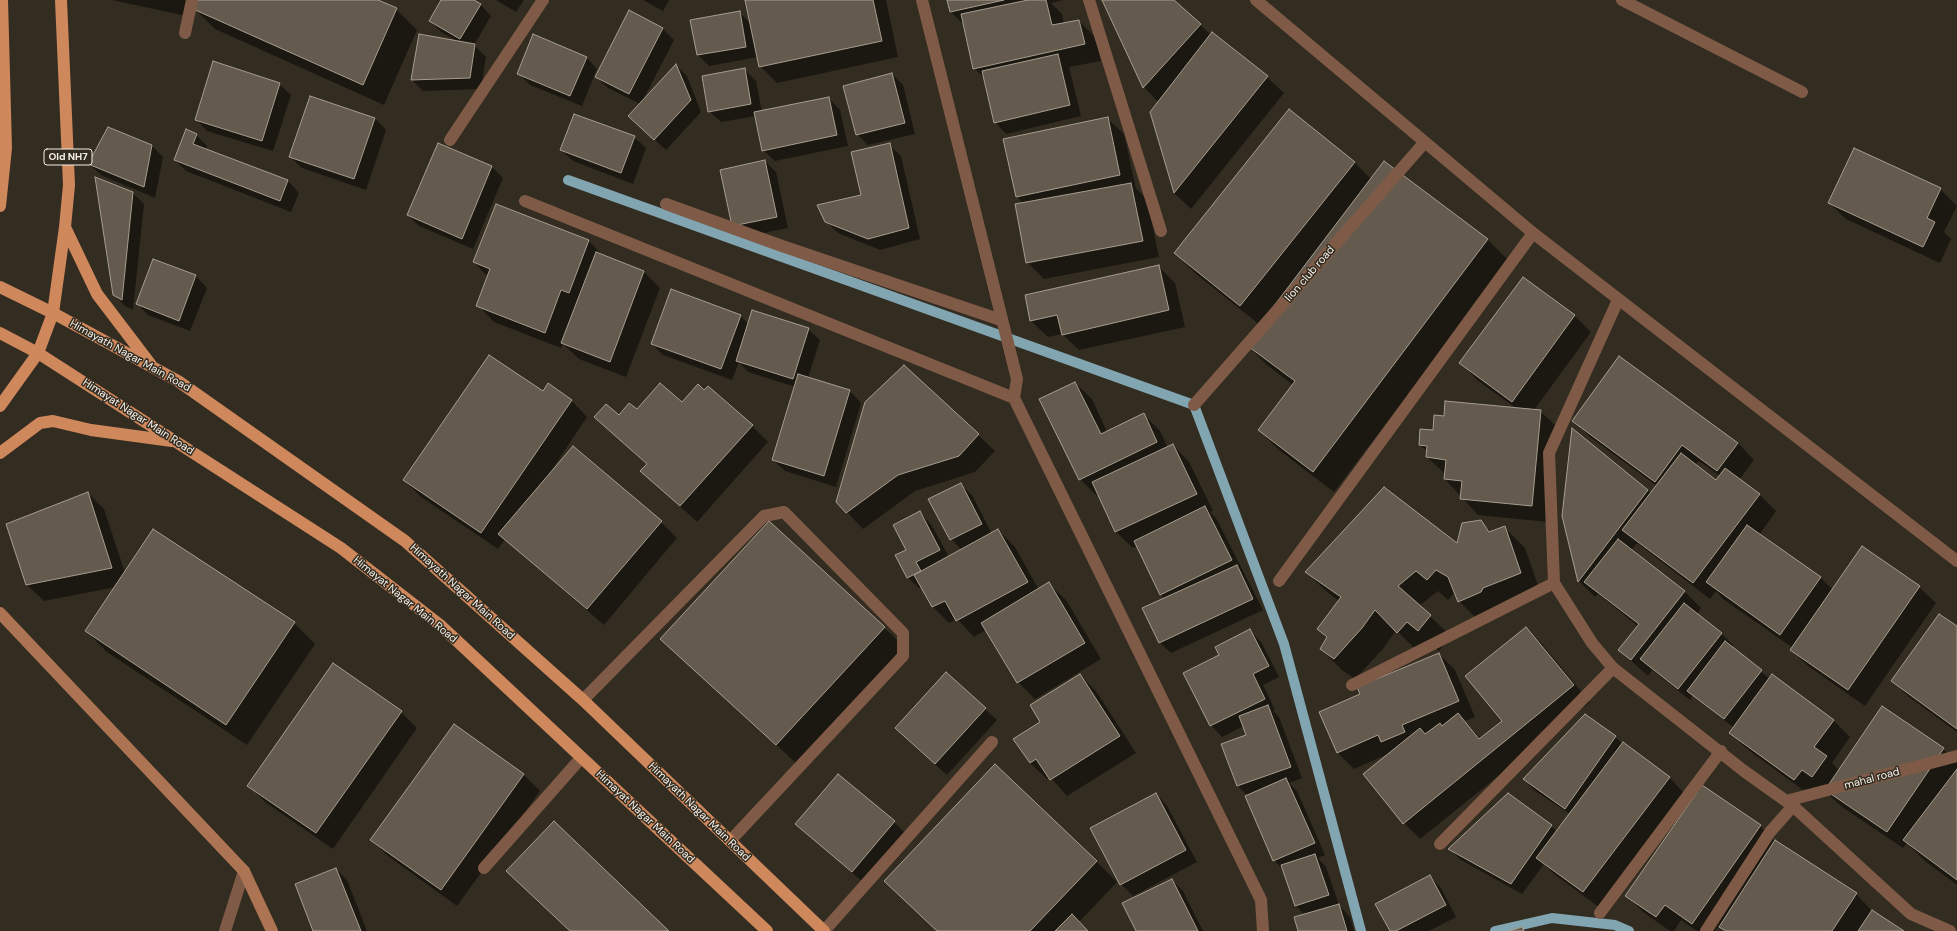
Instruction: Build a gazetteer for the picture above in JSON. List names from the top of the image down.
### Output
{
  "streets": {
    "main road": ["Old NH7", "Himayath Nagar Main Road", "Himayat Nagar Main Road"],
    "street": ["lion club road", "mahal road"]
  },
  "crossings": [
    ["Old NH7", "Himayath Nagar Main Road"],
    ["Old NH7", "Himayat Nagar Main Road"]
  ]
}
